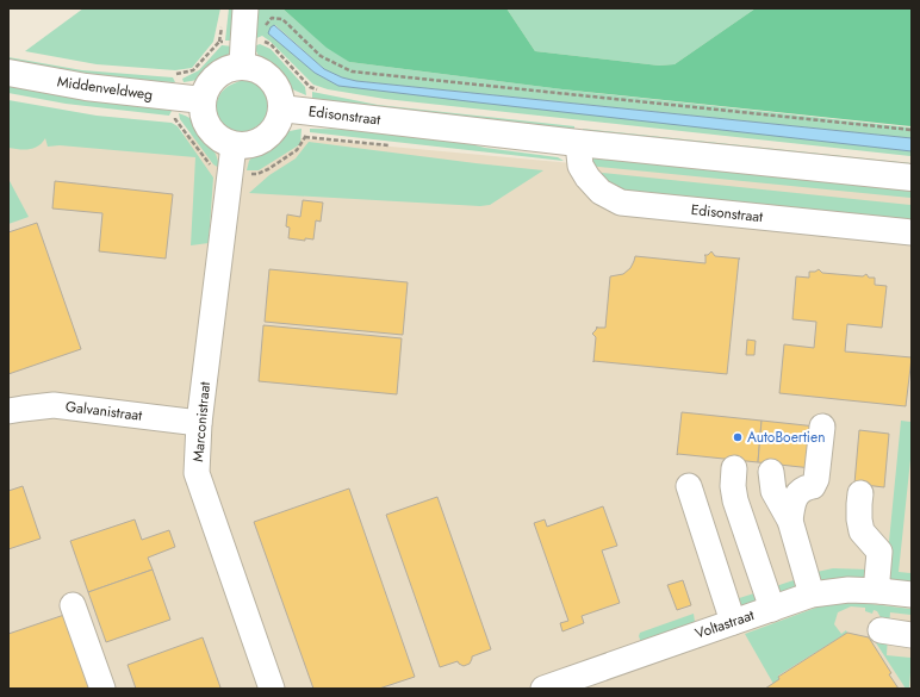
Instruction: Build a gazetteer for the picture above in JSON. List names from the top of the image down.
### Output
{
  "streets": {
    "main road": ["Middenveldweg", "Edisonstraat"],
    "street": ["Galvanistraat", "Marconistraat", "Voltastraat"]
  },
  "crossings": [
    ["Middenveldweg", "Edisonstraat"],
    ["Middenveldweg", "Marconistraat"],
    ["Edisonstraat", "Marconistraat"],
    ["Galvanistraat", "Marconistraat"]
  ],
  "places": ["AutoBoertien"]
}
